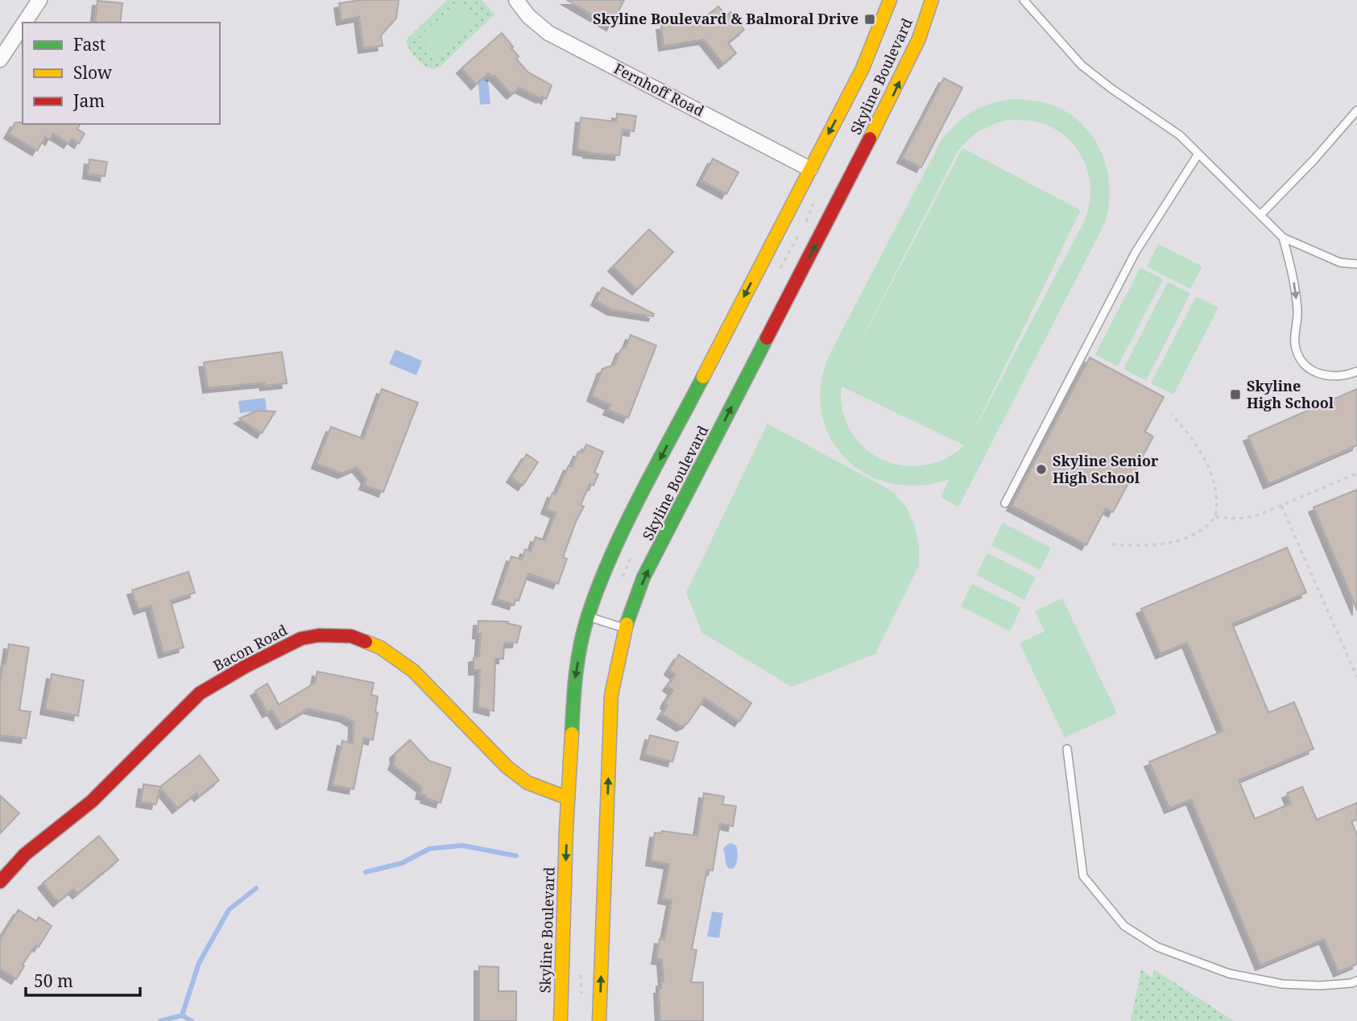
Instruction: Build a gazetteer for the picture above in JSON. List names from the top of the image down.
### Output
{
  "streets": {
    "main road": ["Skyline Boulevard", "Bacon Road"],
    "street": ["Fernhoff Road"]
  },
  "crossings": [
    ["Skyline Boulevard", "Fernhoff Road"],
    ["Skyline Boulevard", "Bacon Road"]
  ],
  "places": {
    "transit": ["Skyline Boulevard & Balmoral Drive", "Skyline High School"],
    "other": ["Skyline Senior High School"]
  },
  "legend": ["Fast", "Slow", "Jam"],
  "scale_bar": "50 m"
}
